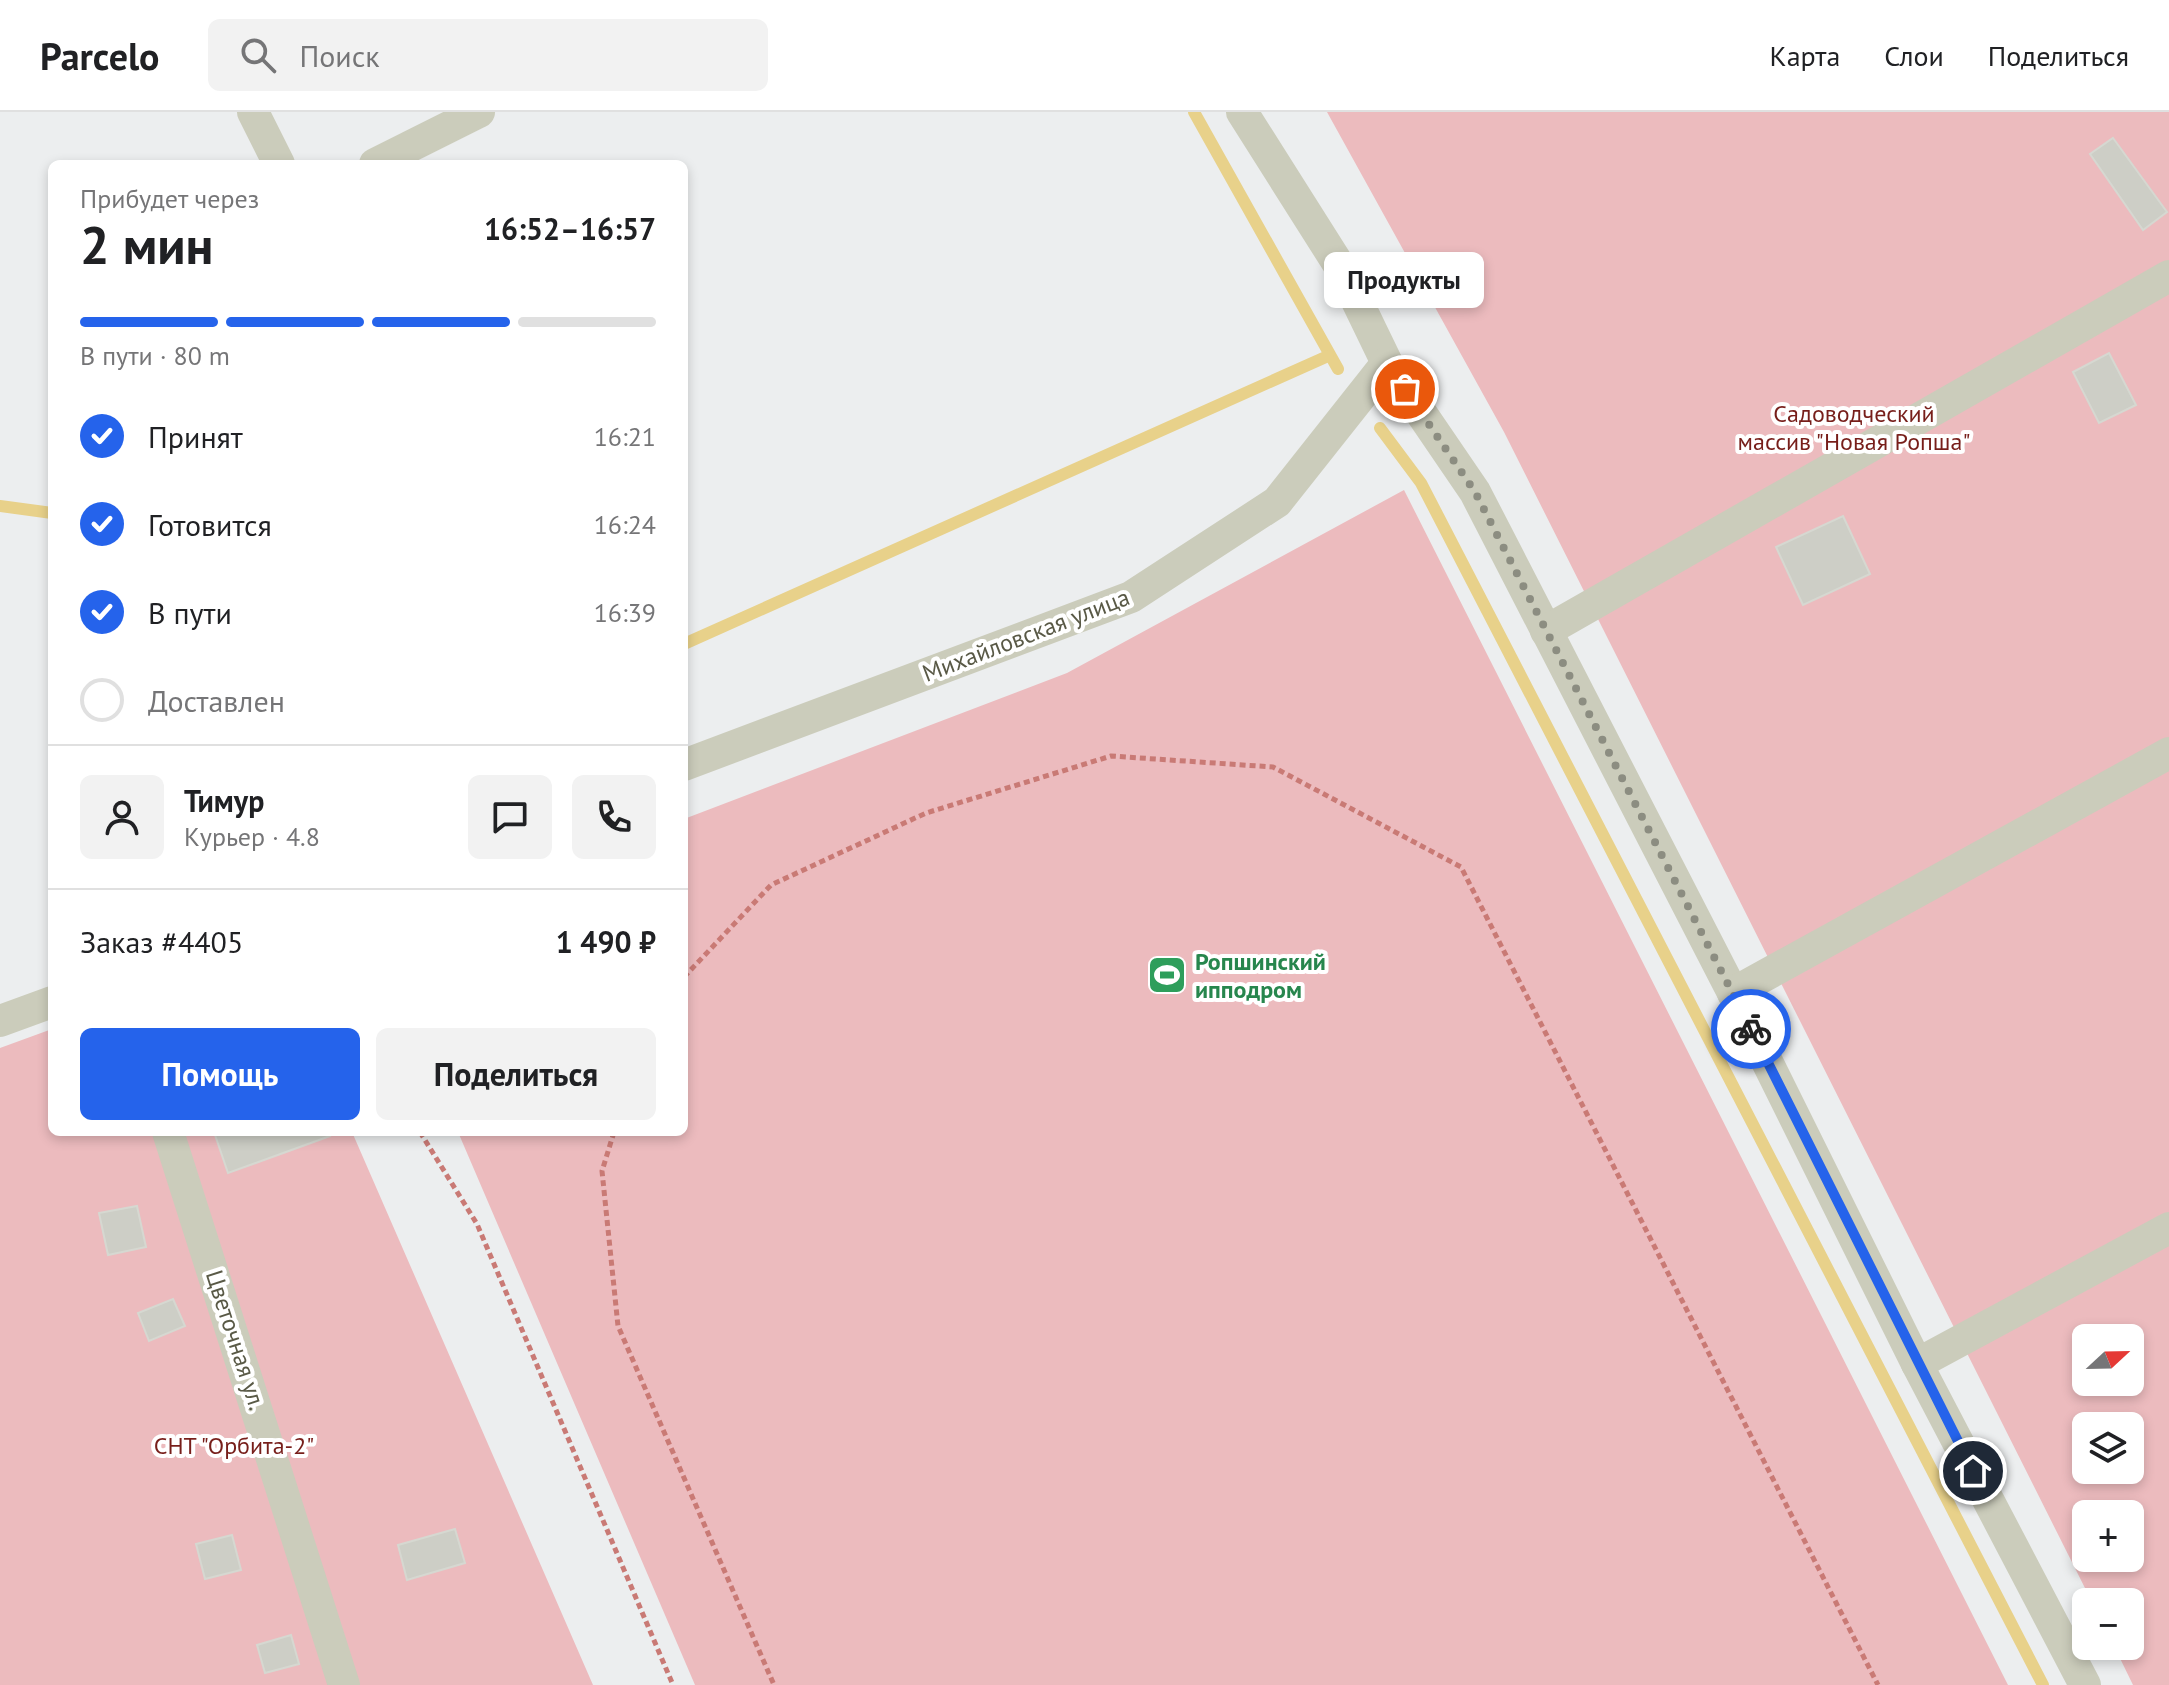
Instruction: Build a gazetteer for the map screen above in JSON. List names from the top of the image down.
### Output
{
  "streets": {
    "street": ["Михайловская улица", "Цветочная ул."]
  },
  "parks": ["Садоводческий массив \"Новая Ропша\"", "СНТ \"Орбита-2\""],
  "places": {
    "other": ["Продукты"],
    "sports": ["Ропшинский ипподром"]
  },
  "north": "right",
  "page": {
    "header": "Parcelo",
    "search": "Поиск",
    "nav": ["Карта", "Слои", "Поделиться"],
    "heading": ["2 мин", "Прибудет через", "16:52–16:57"],
    "panel": [
      "Тимур",
      "Курьер · 4.8",
      "Заказ #4405",
      "1 490 ₽"
    ],
    "bubble": "Продукты",
    "bar": "В пути · 80 m",
    "list": [
      ["Принят", "16:21"],
      ["Готовится", "16:24"],
      ["В пути", "16:39"],
      "Доставлен"
    ],
    "buttons": ["Помощь", "Поделиться"],
    "map_buttons": ["+", "−"]
  }
}
